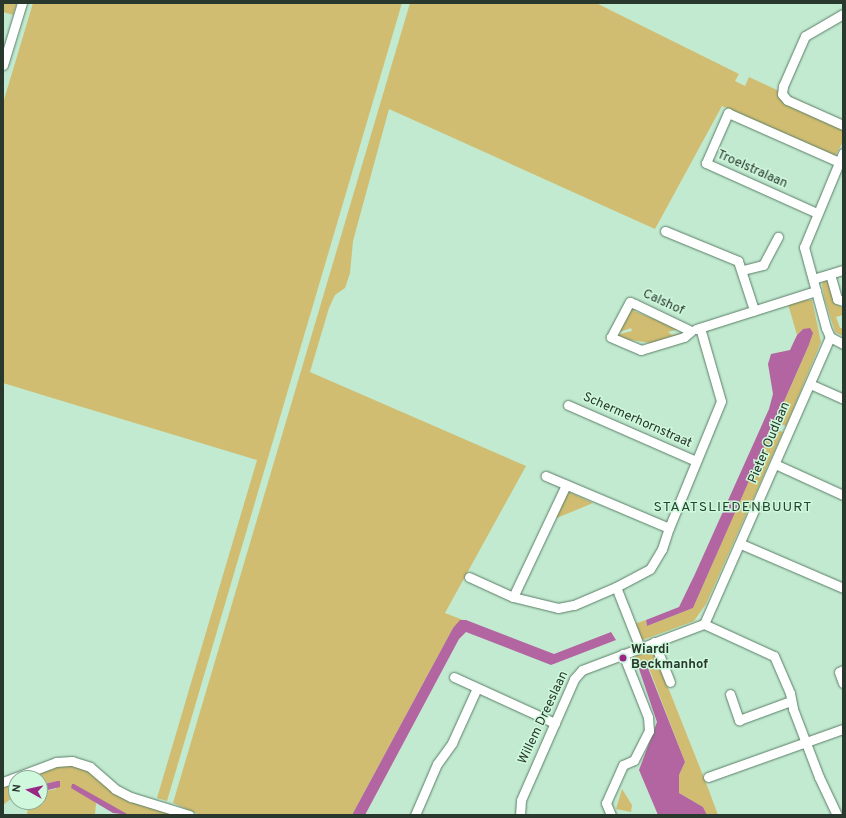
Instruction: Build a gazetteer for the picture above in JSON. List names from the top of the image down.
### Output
{
  "streets": {
    "street": [
      "Troelstralaan",
      "Calshof",
      "Schermerhornstraat",
      "Pieter Oudlaan",
      "Willem Dreeslaan"
    ]
  },
  "crossings": [
    ["Calshof", "Schermerhornstraat"],
    ["Pieter Oudlaan", "Willem Dreeslaan"]
  ],
  "districts": ["STAATSLIEDENBUURT"],
  "places": ["Wiardi Beckmanhof"],
  "north": "left"
}
